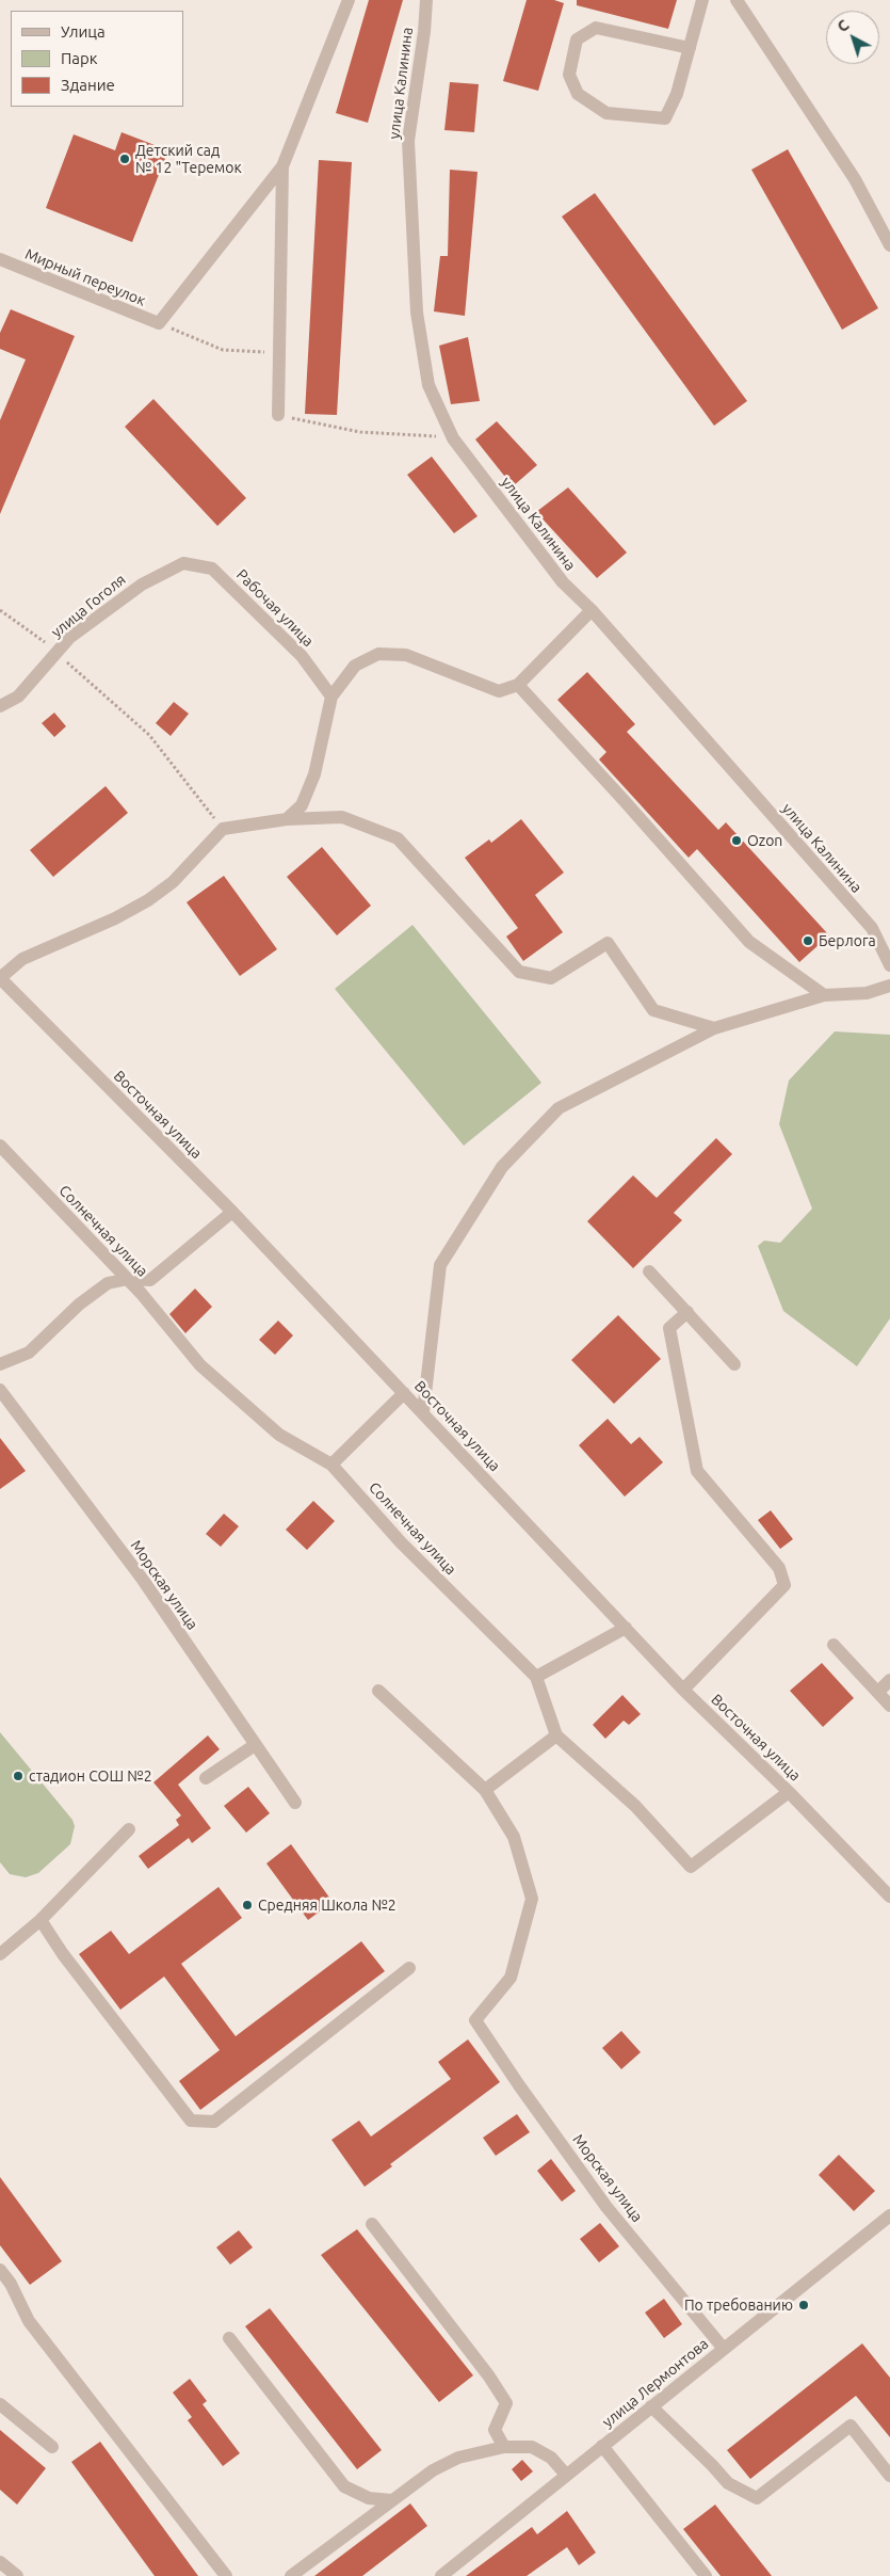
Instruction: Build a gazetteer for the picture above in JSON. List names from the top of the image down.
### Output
{
  "streets": {
    "street": [
      "улица Калинина",
      "Мирный переулок",
      "улица Гоголя",
      "Рабочая улица",
      "Восточная улица",
      "Солнечная улица",
      "Морская улица",
      "улица Лермонтова"
    ]
  },
  "crossings": [
    ["улица Гоголя", "Рабочая улица"],
    ["Восточная улица", "Солнечная улица"],
    ["Морская улица", "улица Лермонтова"]
  ],
  "places": [
    "Детский сад № 12 \"Теремок",
    "Ozon",
    "Берлога",
    "стадион СОШ №2",
    "Средняя Школа №2",
    "По требованию"
  ],
  "legend": ["Улица", "Парк", "Здание"],
  "north": "top left"
}
